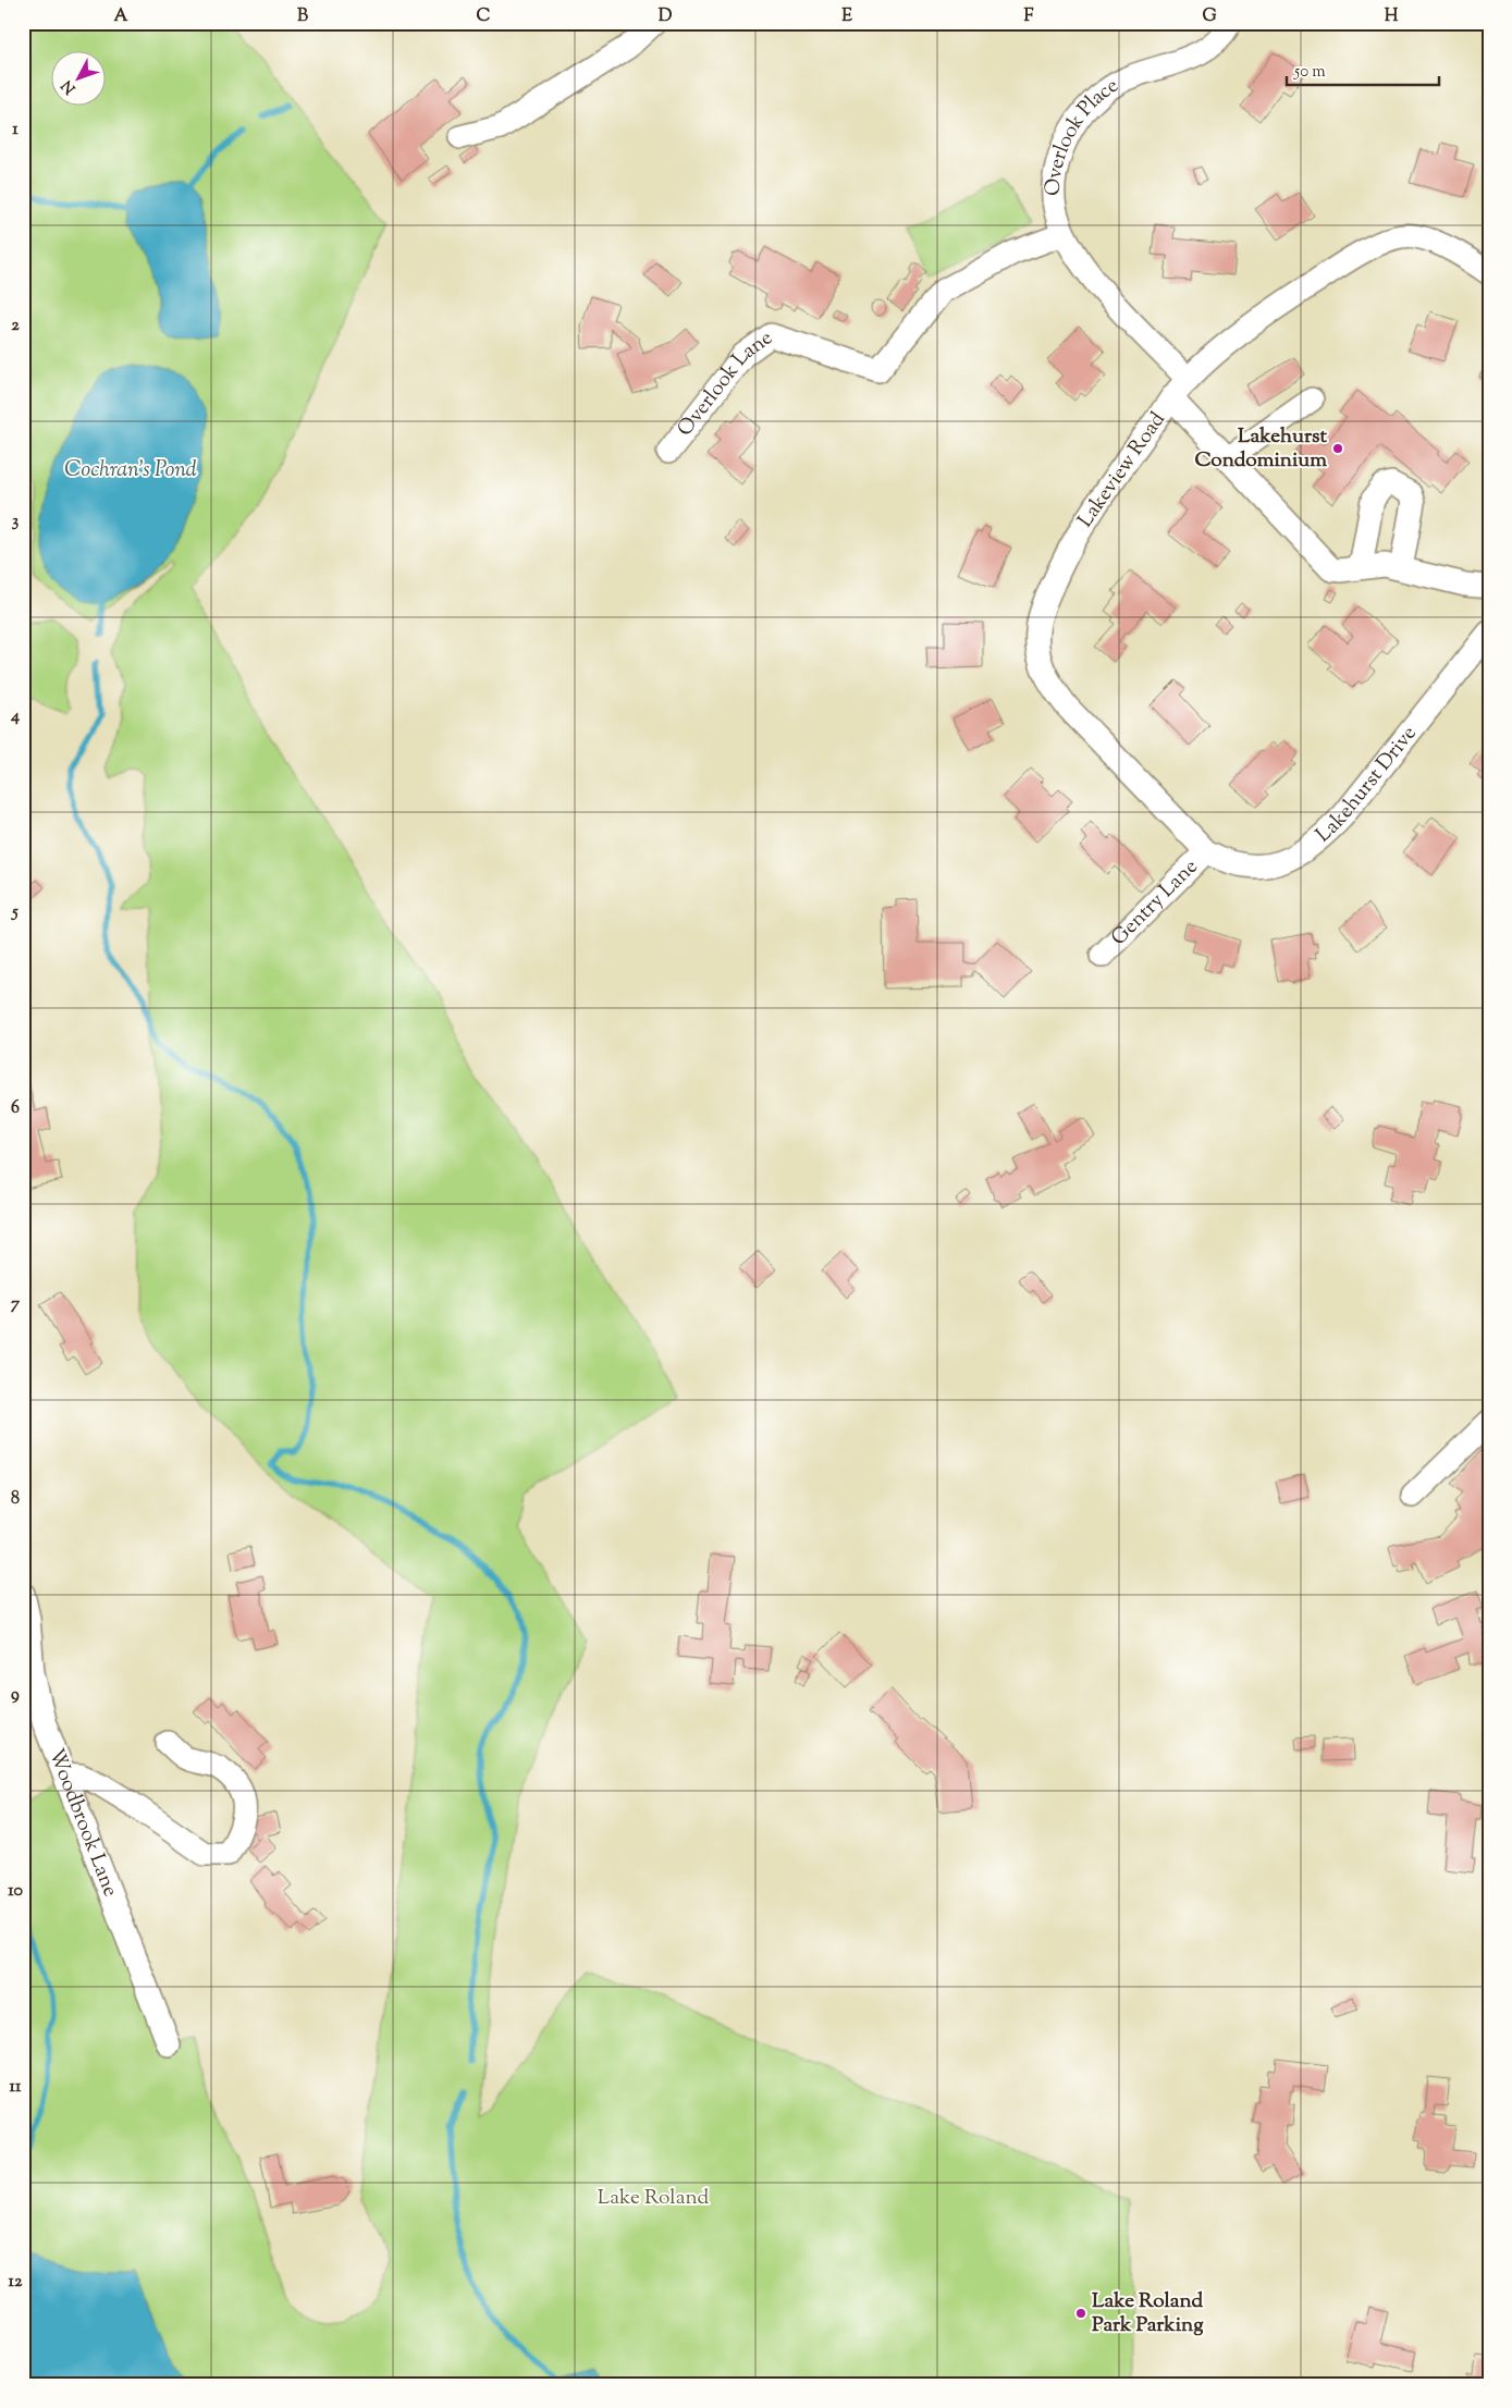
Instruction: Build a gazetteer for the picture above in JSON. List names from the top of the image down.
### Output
{
  "streets": {
    "street": [
      "Overlook Place",
      "Overlook Lane",
      "Lakeview Road",
      "Lakehurst Drive",
      "Gentry Lane",
      "Woodbrook Lane"
    ]
  },
  "crossings": [
    ["Overlook Place", "Overlook Lane"],
    ["Overlook Place", "Lakeview Road"],
    ["Lakeview Road", "Lakehurst Drive"],
    ["Lakeview Road", "Gentry Lane"],
    ["Lakehurst Drive", "Gentry Lane"]
  ],
  "water": ["Cochran's Pond"],
  "parks": ["Lake Roland"],
  "places": ["Lakehurst Condominium", "Lake Roland Park Parking"],
  "scale_bar": "50 m",
  "north": "bottom left",
  "grid": {
    "columns": [
      "A",
      "B",
      "C",
      "D",
      "E",
      "F",
      "G",
      "H"
    ],
    "rows": [
      "1",
      "2",
      "3",
      "4",
      "5",
      "6",
      "7",
      "8",
      "9",
      "10",
      "11",
      "12"
    ]
  }
}
